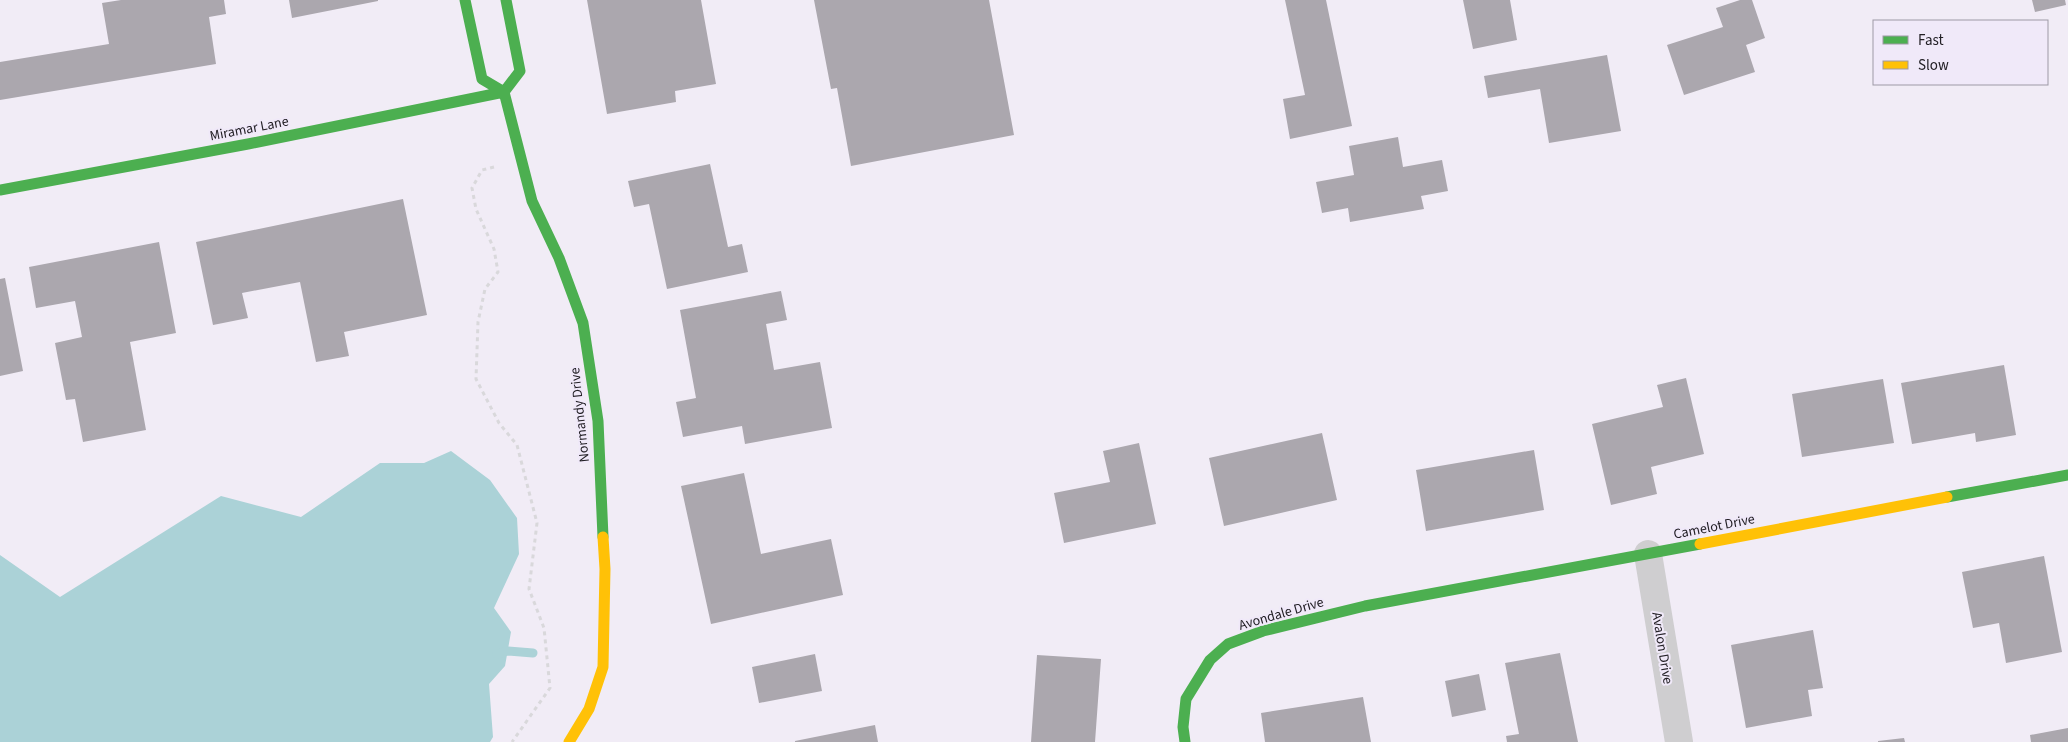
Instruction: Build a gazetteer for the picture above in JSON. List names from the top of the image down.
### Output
{
  "streets": {
    "street": [
      "Miramar Lane",
      "Normandy Drive",
      "Camelot Drive",
      "Avondale Drive",
      "Avalon Drive"
    ]
  },
  "crossings": [
    ["Miramar Lane", "Normandy Drive"],
    ["Camelot Drive", "Avondale Drive"],
    ["Camelot Drive", "Avalon Drive"]
  ],
  "legend": ["Fast", "Slow"]
}
